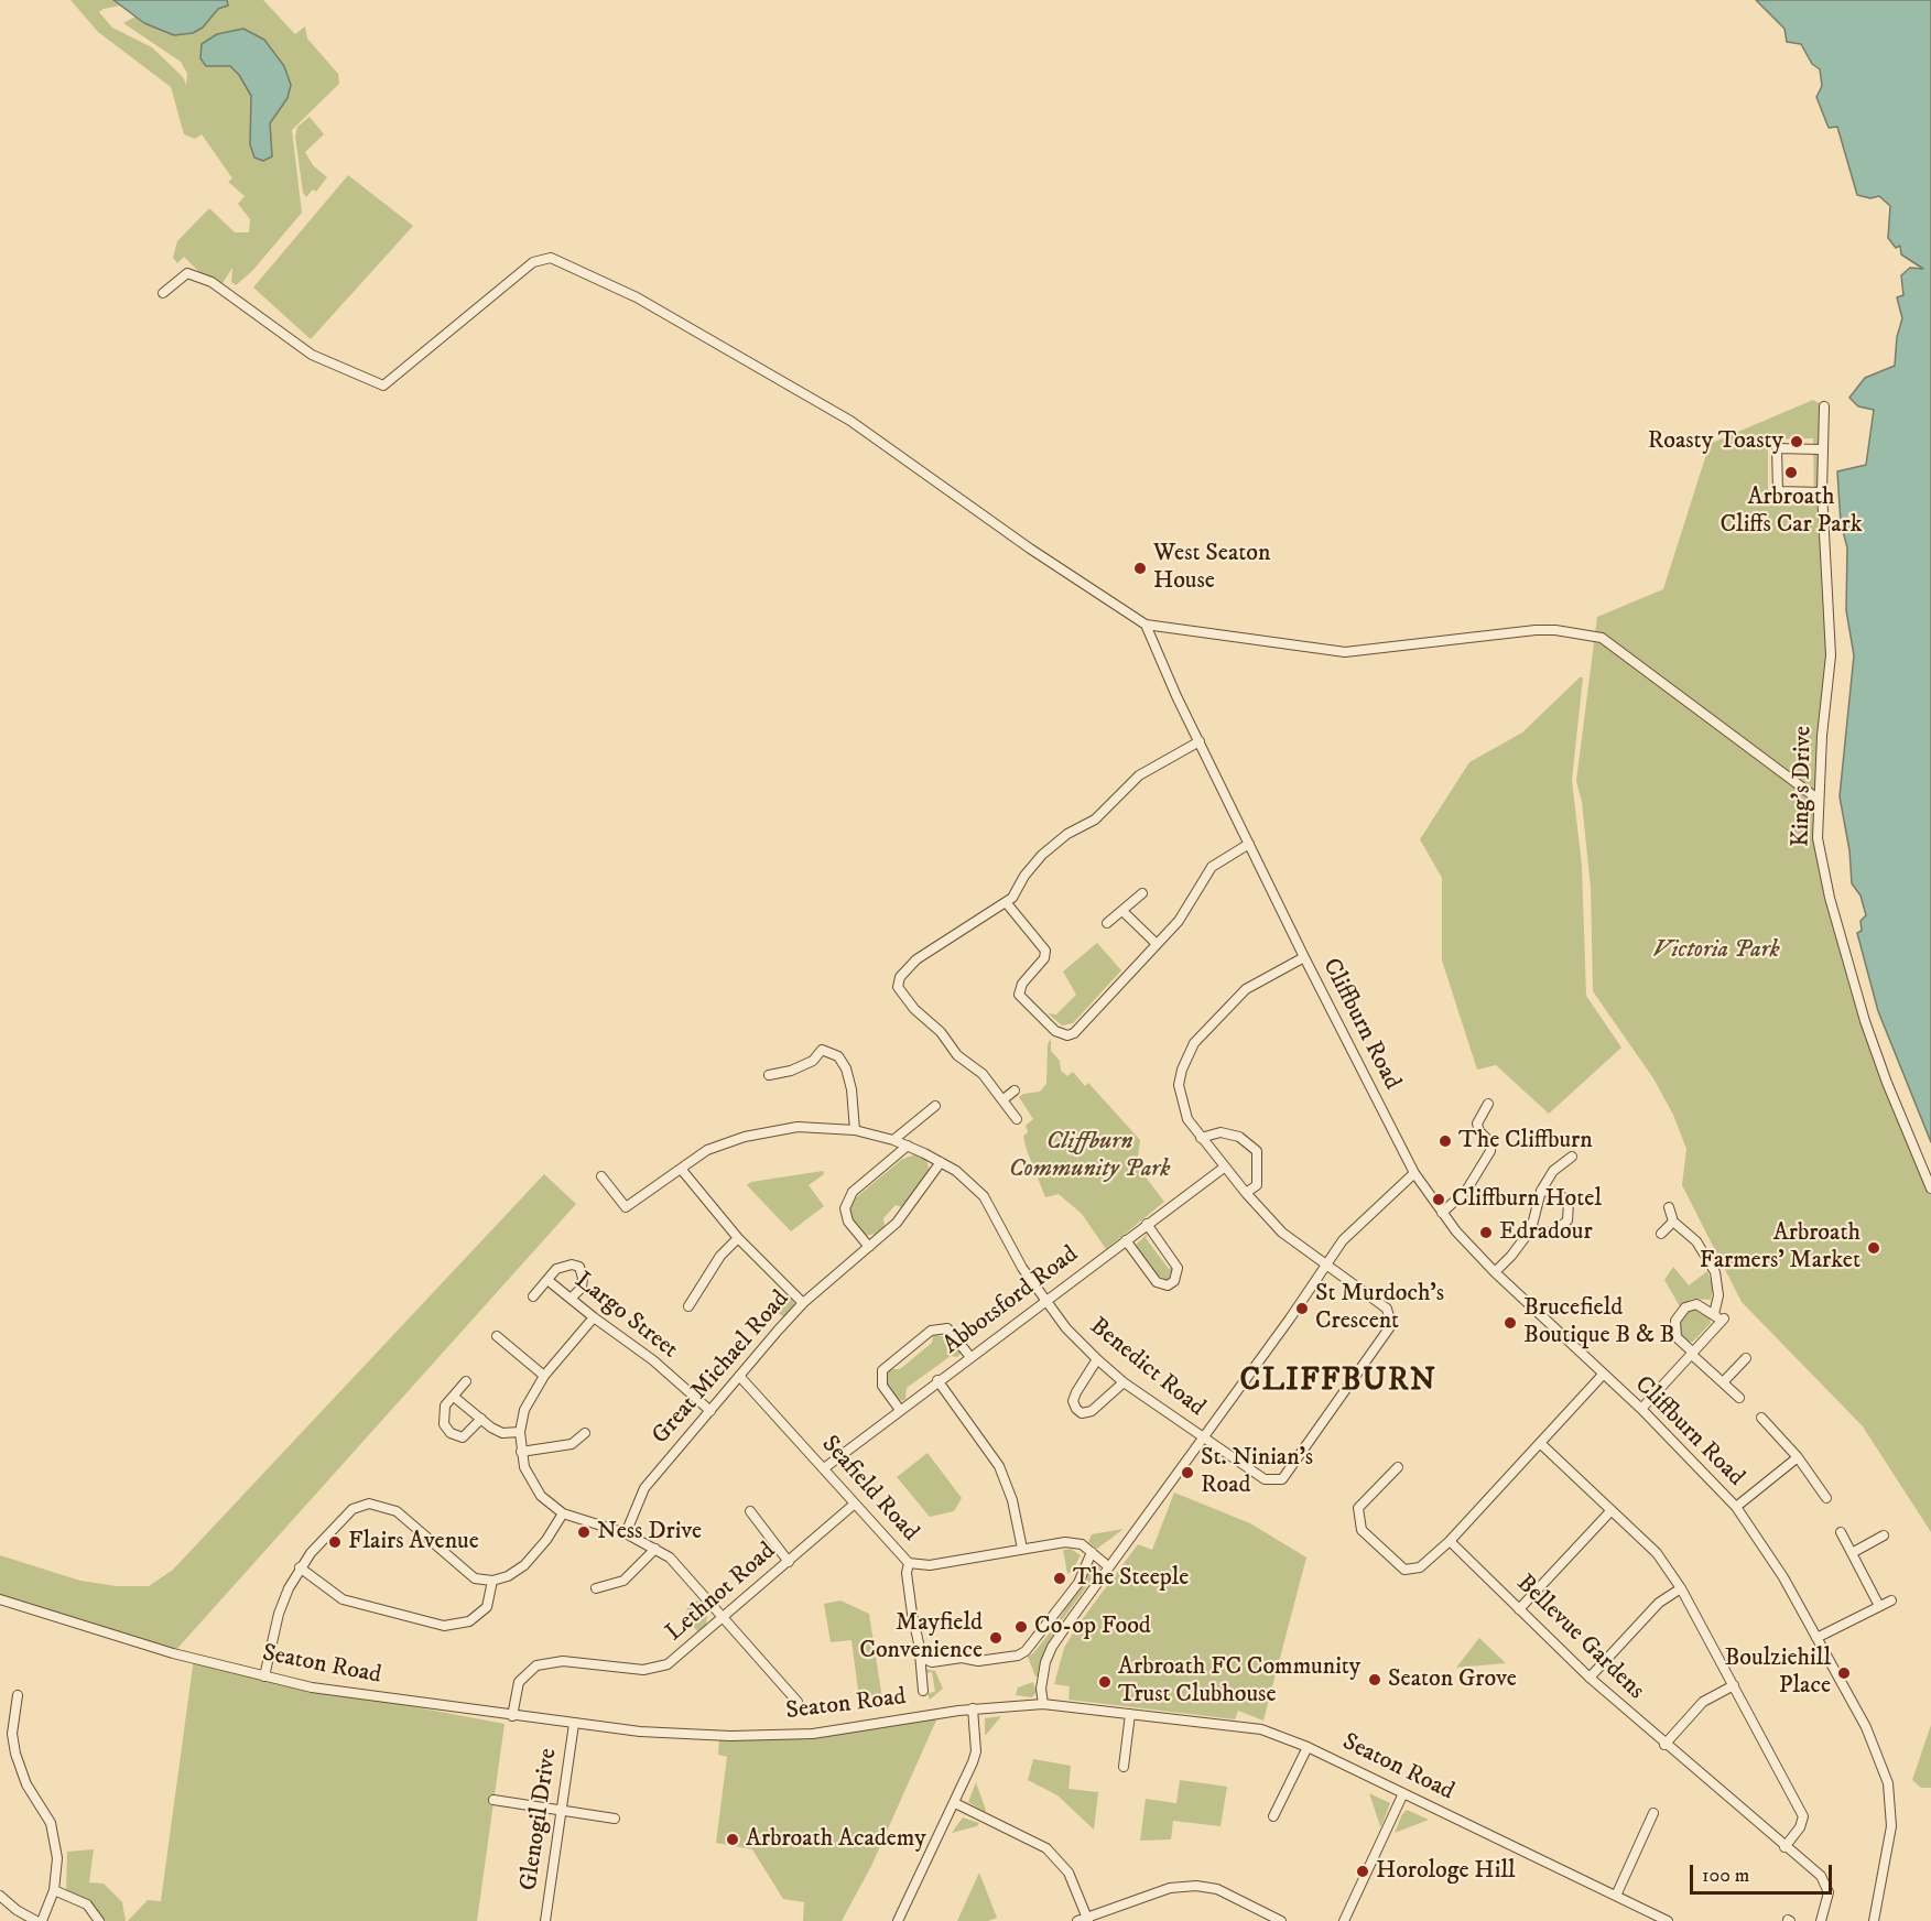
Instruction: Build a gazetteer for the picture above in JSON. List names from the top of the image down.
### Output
{
  "streets": {
    "street": [
      "King's Drive",
      "Cliffburn Road",
      "Abbotsford Road",
      "Largo Street",
      "Great Michael Road",
      "Benedict Road",
      "Seafield Road",
      "Lethnot Road",
      "Bellevue Gardens",
      "Seaton Road",
      "Glenogil Drive"
    ]
  },
  "crossings": [
    ["Abbotsford Road", "Benedict Road"],
    ["Abbotsford Road", "Seafield Road"],
    ["Largo Street", "Great Michael Road"],
    ["Great Michael Road", "Benedict Road"],
    ["Great Michael Road", "Seafield Road"],
    ["Seafield Road", "Lethnot Road"],
    ["Lethnot Road", "Seaton Road"],
    ["Seaton Road", "Glenogil Drive"]
  ],
  "districts": ["CLIFFBURN"],
  "parks": ["Victoria Park", "Cliffburn Community Park"],
  "places": [
    "Roasty Toasty",
    "Arbroath Cliffs Car Park",
    "West Seaton House",
    "The Cliffburn",
    "Cliffburn Hotel",
    "Edradour",
    "Arbroath Farmers' Market",
    "St Murdoch's Crescent",
    "Brucefield Boutique B & B",
    "St. Ninian's Road",
    "Ness Drive",
    "Flairs Avenue",
    "The Steeple",
    "Co-op Food",
    "Mayfield Convenience",
    "Boulziehill Place",
    "Seaton Grove",
    "Arbroath FC Community Trust Clubhouse",
    "Arbroath Academy",
    "Horologe Hill"
  ],
  "scale_bar": "100 m"
}
